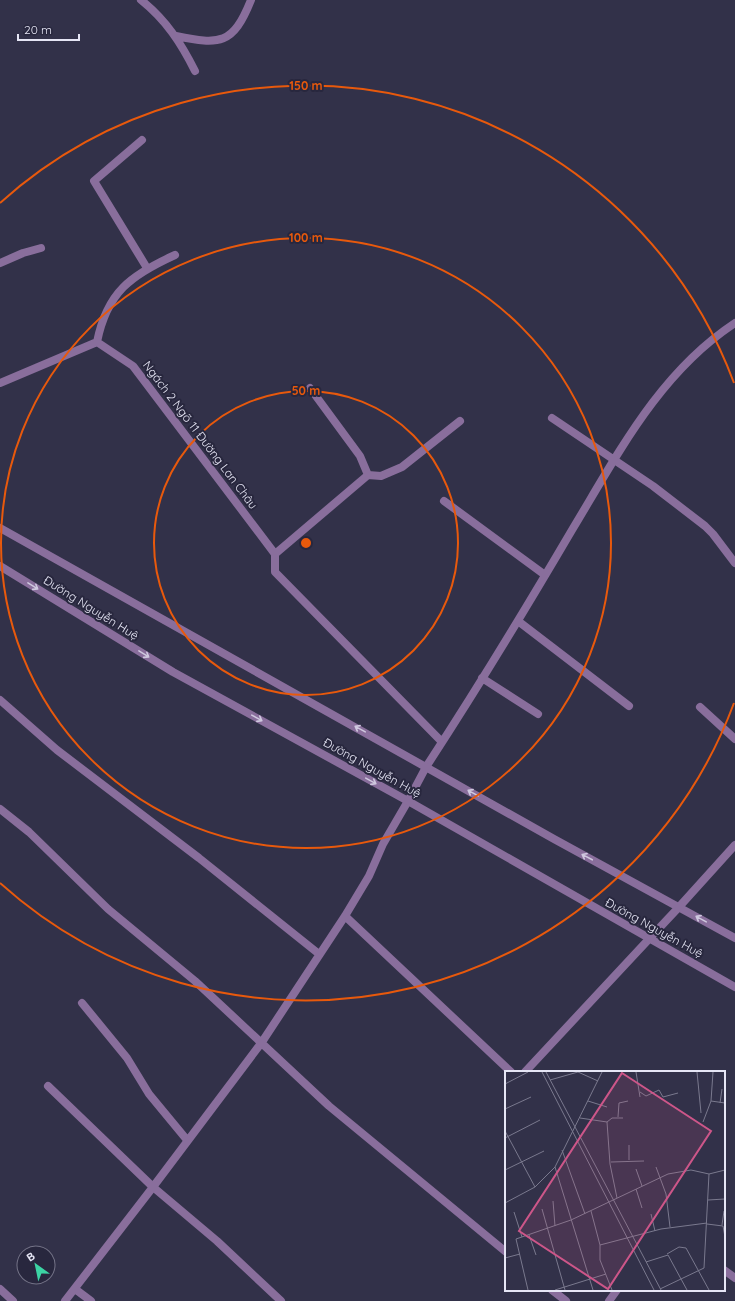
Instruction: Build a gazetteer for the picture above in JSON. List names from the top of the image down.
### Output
{
  "streets": {
    "street": ["Ngách 2 Ngõ 11 Đường Lan Châu", "Đường Nguyễn Huệ"]
  },
  "scale_bar": "20 m",
  "north": "top left",
  "rings": ["150 m", "100 m", "50 m"]
}
